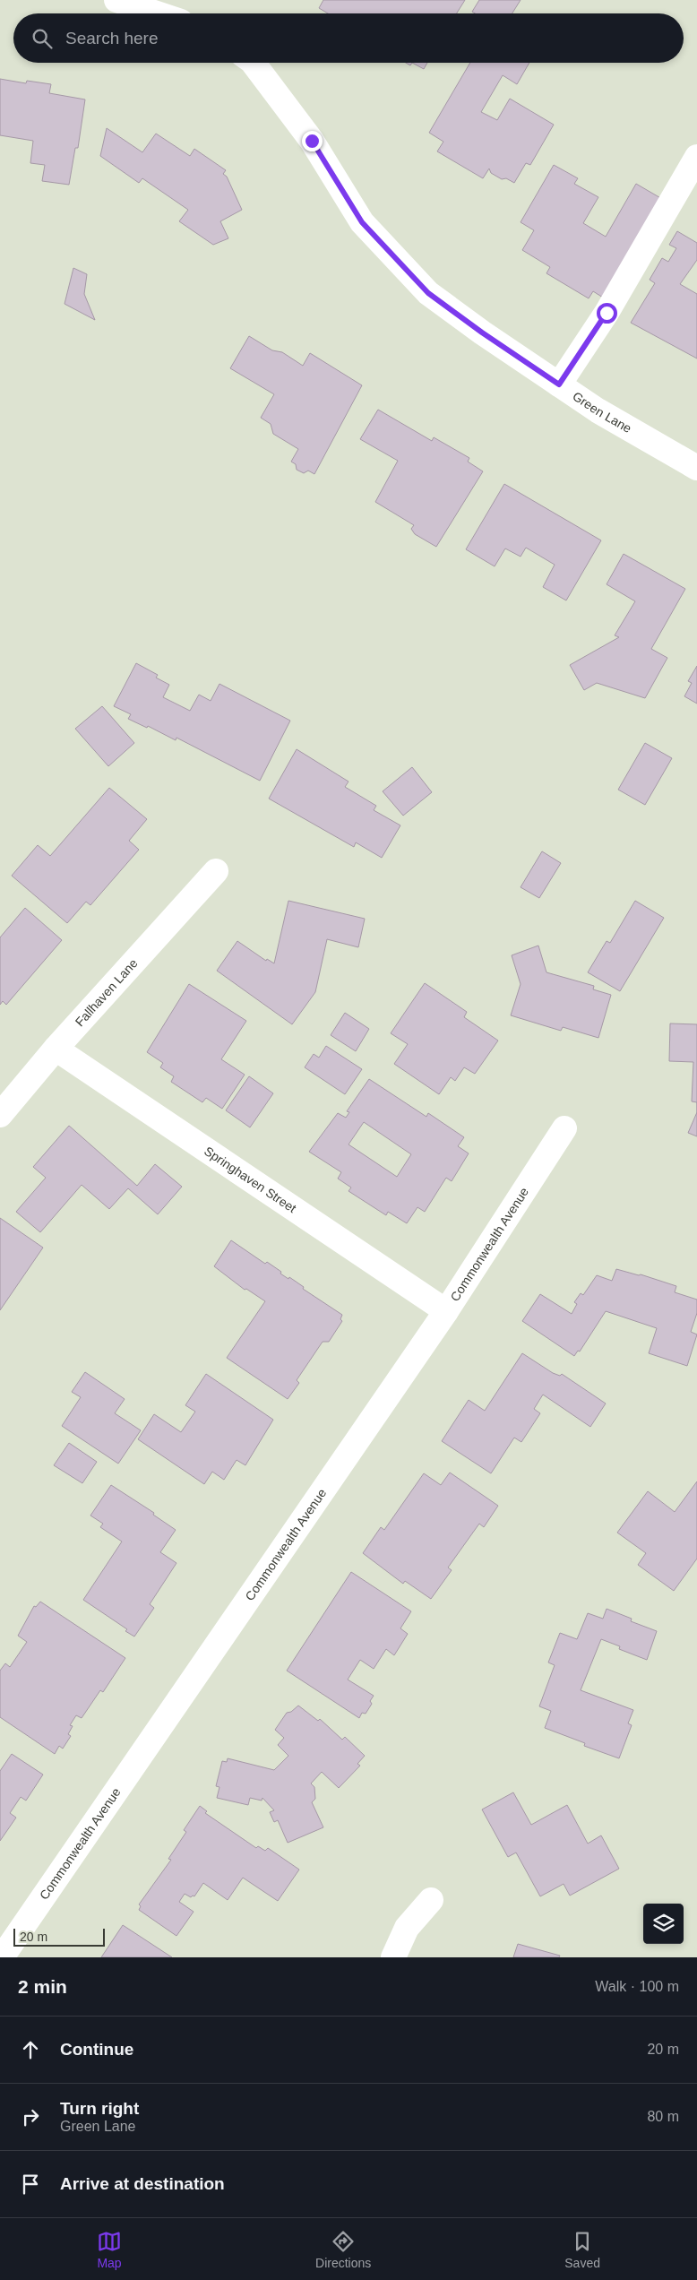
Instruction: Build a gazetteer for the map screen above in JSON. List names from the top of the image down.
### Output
{
  "streets": {
    "street": [
      "Green Lane",
      "Fallhaven Lane",
      "Springhaven Street",
      "Commonwealth Avenue"
    ]
  },
  "crossings": [
    ["Fallhaven Lane", "Springhaven Street"],
    ["Springhaven Street", "Commonwealth Avenue"]
  ],
  "scale_bar": "20 m",
  "page": {
    "search": "Search here",
    "scale": "20 m",
    "heading": ["2 min", "Walk · 100 m"],
    "list": [
      ["Continue", "20 m"],
      ["Turn right", "Green Lane", "80 m"],
      "Arrive at destination"
    ],
    "nav": ["Map", "Directions", "Saved"]
  }
}
